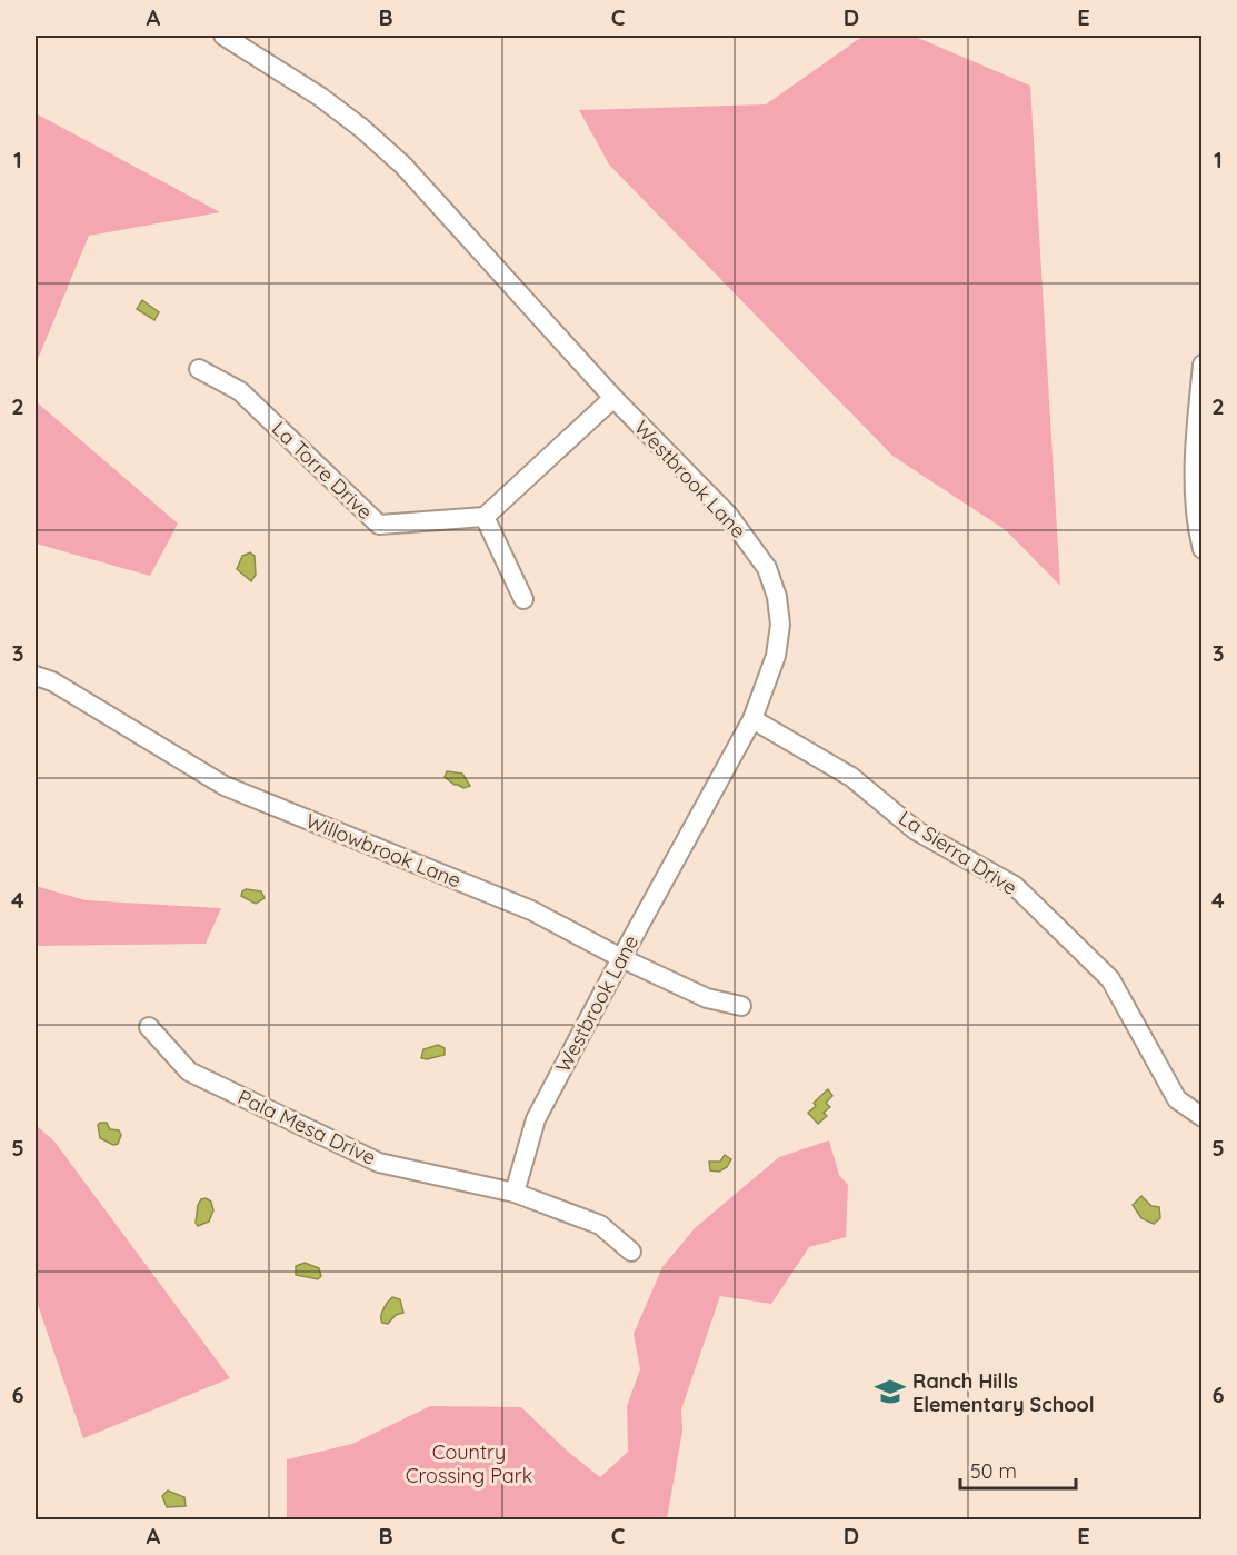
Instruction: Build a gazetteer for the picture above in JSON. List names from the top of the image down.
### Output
{
  "streets": {
    "street": [
      "La Torre Drive",
      "Westbrook Lane",
      "Willowbrook Lane",
      "La Sierra Drive",
      "Pala Mesa Drive"
    ]
  },
  "crossings": [
    ["Westbrook Lane", "Willowbrook Lane"],
    ["Westbrook Lane", "La Sierra Drive"],
    ["Westbrook Lane", "Pala Mesa Drive"]
  ],
  "parks": ["Country Crossing Park"],
  "places": {
    "school or university": ["Ranch Hills Elementary School"]
  },
  "scale_bar": "50 m",
  "grid": {
    "columns": [
      "A",
      "B",
      "C",
      "D",
      "E"
    ],
    "rows": [
      "1",
      "2",
      "3",
      "4",
      "5",
      "6"
    ]
  }
}
